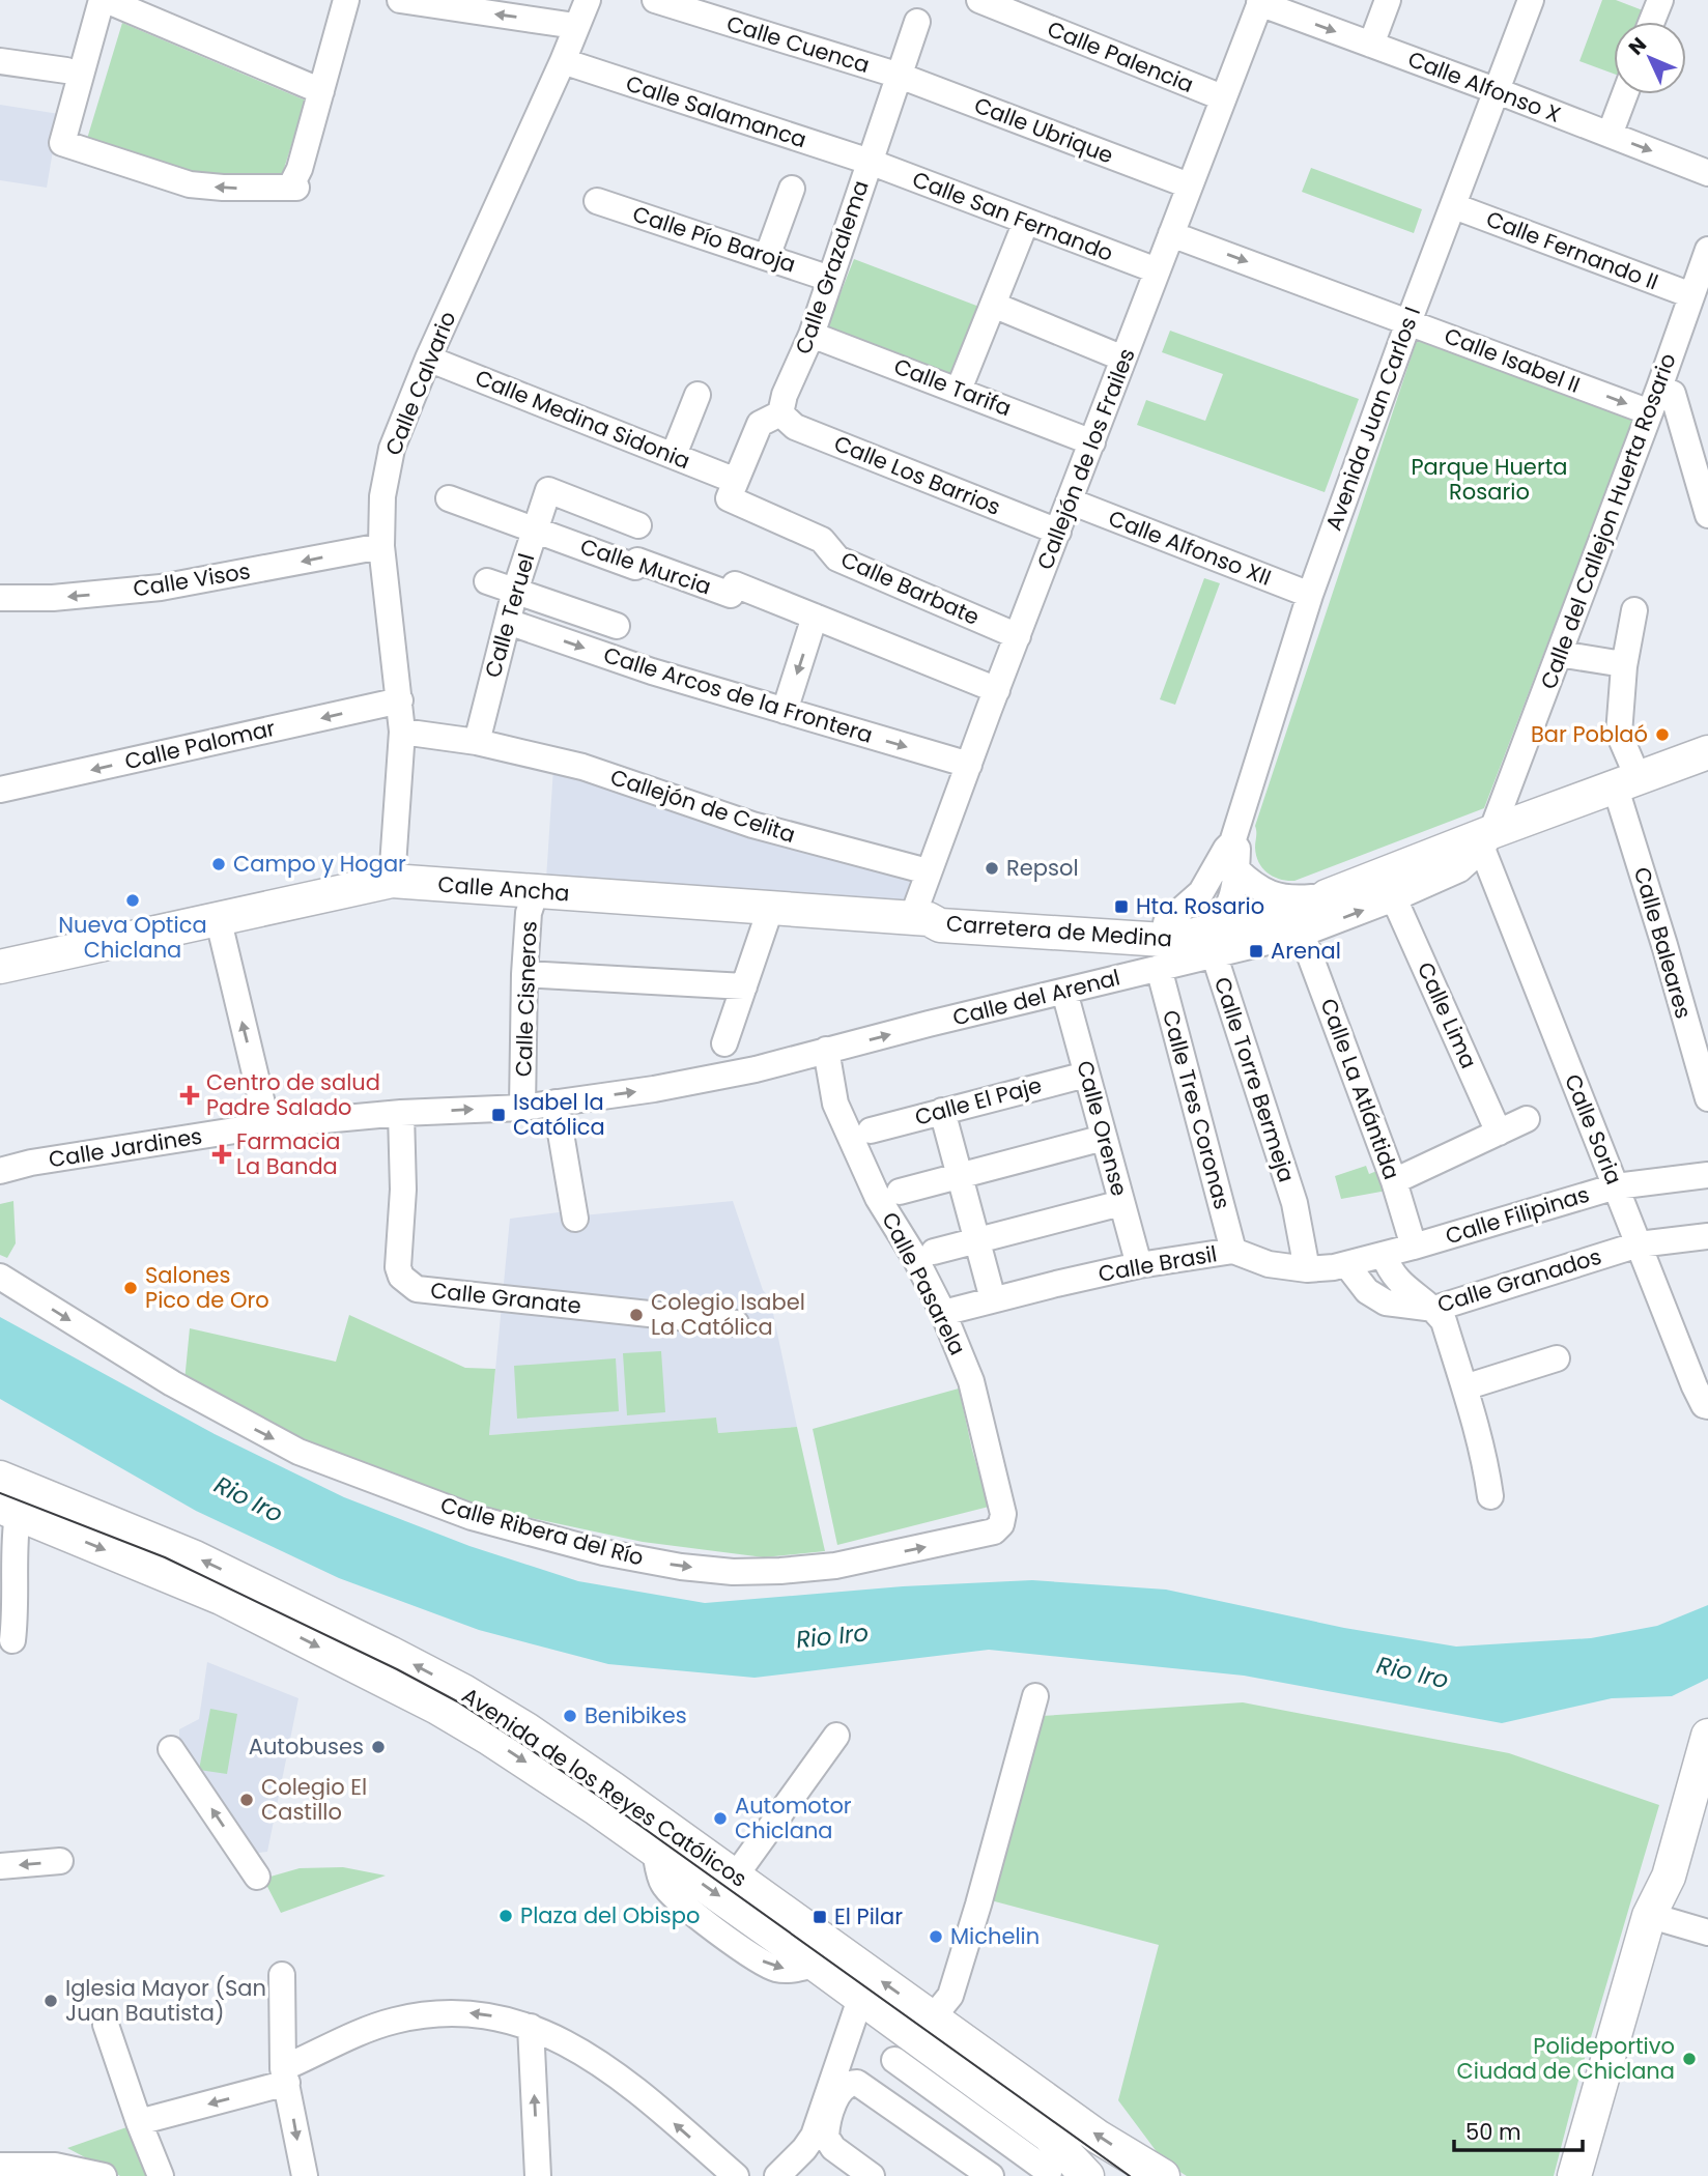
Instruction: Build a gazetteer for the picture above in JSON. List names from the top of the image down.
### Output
{
  "streets": {
    "main road": ["Calle Ancha", "Carretera de Medina", "Avenida de los Reyes Católicos"],
    "street": [
      "Calle Cuenca",
      "Calle Palencia",
      "Calle Alfonso X",
      "Calle Salamanca",
      "Calle Ubrique",
      "Calle San Fernando",
      "Calle Pío Baroja",
      "Calle Fernando II",
      "Calle Grazalema",
      "Calle Isabel II",
      "Calle Calvario",
      "Calle Tarifa",
      "Avenida Juan Carlos I",
      "Calle Medina Sidonia",
      "Callejón de los Frailes",
      "Calle Los Barrios",
      "Calle del Callejon Huerta Rosario",
      "Calle Alfonso XII",
      "Calle Murcia",
      "Calle Visos",
      "Calle Barbate",
      "Calle Teruel",
      "Calle Arcos de la Frontera",
      "Calle Palomar",
      "Callejón de Celita",
      "Calle Baleares",
      "Calle del Arenal",
      "Calle Cisneros",
      "Calle Lima",
      "Calle Torre Bermeja",
      "Calle La Atlántida",
      "Calle El Paje",
      "Calle Tres Coronas",
      "Calle Orense",
      "Calle Soria",
      "Calle Jardines",
      "Calle Filipinas",
      "Calle Brasil",
      "Calle Granados",
      "Calle Pasarela",
      "Calle Granate",
      "Calle Ribera del Río"
    ]
  },
  "crossings": [
    ["Calle Cuenca", "Calle Ubrique"],
    ["Calle Cuenca", "Calle Grazalema"],
    ["Calle Palencia", "Callejón de los Frailes"],
    ["Calle Alfonso X", "Avenida Juan Carlos I"],
    ["Calle Alfonso X", "Callejón de los Frailes"],
    ["Calle Salamanca", "Calle San Fernando"],
    ["Calle Salamanca", "Calle Grazalema"],
    ["Calle Salamanca", "Calle Calvario"],
    ["Calle Ubrique", "Calle Grazalema"],
    ["Calle Ubrique", "Callejón de los Frailes"],
    ["Calle San Fernando", "Calle Grazalema"],
    ["Calle San Fernando", "Callejón de los Frailes"],
    ["Calle Pío Baroja", "Calle Grazalema"],
    ["Calle Fernando II", "Avenida Juan Carlos I"],
    ["Calle Fernando II", "Calle del Callejon Huerta Rosario"],
    ["Calle Grazalema", "Calle Tarifa"],
    ["Calle Grazalema", "Calle Los Barrios"],
    ["Calle Isabel II", "Avenida Juan Carlos I"],
    ["Calle Isabel II", "Callejón de los Frailes"],
    ["Calle Isabel II", "Calle del Callejon Huerta Rosario"],
    ["Calle Calvario", "Calle Medina Sidonia"],
    ["Calle Calvario", "Calle Visos"],
    ["Calle Calvario", "Calle Palomar"],
    ["Calle Calvario", "Callejón de Celita"],
    ["Calle Calvario", "Calle Ancha"],
    ["Calle Tarifa", "Callejón de los Frailes"],
    ["Avenida Juan Carlos I", "Calle Alfonso XII"],
    ["Avenida Juan Carlos I", "Carretera de Medina"],
    ["Calle Medina Sidonia", "Calle Barbate"],
    ["Callejón de los Frailes", "Calle Los Barrios"],
    ["Callejón de los Frailes", "Calle Alfonso XII"],
    ["Callejón de los Frailes", "Calle Murcia"],
    ["Callejón de los Frailes", "Calle Barbate"],
    ["Callejón de los Frailes", "Calle Arcos de la Frontera"],
    ["Callejón de los Frailes", "Callejón de Celita"],
    ["Callejón de los Frailes", "Calle Ancha"],
    ["Callejón de los Frailes", "Carretera de Medina"],
    ["Calle del Callejon Huerta Rosario", "Carretera de Medina"],
    ["Calle del Callejon Huerta Rosario", "Calle del Arenal"],
    ["Calle del Callejon Huerta Rosario", "Calle Soria"],
    ["Calle Murcia", "Calle Teruel"],
    ["Calle Teruel", "Calle Arcos de la Frontera"],
    ["Calle Teruel", "Callejón de Celita"],
    ["Calle Ancha", "Carretera de Medina"],
    ["Calle Ancha", "Calle Cisneros"],
    ["Carretera de Medina", "Calle Baleares"],
    ["Carretera de Medina", "Calle del Arenal"],
    ["Carretera de Medina", "Calle Soria"],
    ["Calle del Arenal", "Calle Lima"],
    ["Calle del Arenal", "Calle Torre Bermeja"],
    ["Calle del Arenal", "Calle La Atlántida"],
    ["Calle del Arenal", "Calle Tres Coronas"],
    ["Calle del Arenal", "Calle Orense"],
    ["Calle del Arenal", "Calle Soria"],
    ["Calle del Arenal", "Calle Jardines"],
    ["Calle del Arenal", "Calle Pasarela"],
    ["Calle Cisneros", "Calle Jardines"],
    ["Calle Torre Bermeja", "Calle Brasil"],
    ["Calle La Atlántida", "Calle Filipinas"],
    ["Calle La Atlántida", "Calle Brasil"],
    ["Calle El Paje", "Calle Orense"],
    ["Calle Tres Coronas", "Calle Brasil"],
    ["Calle Orense", "Calle Brasil"],
    ["Calle Soria", "Calle Filipinas"],
    ["Calle Soria", "Calle Granados"],
    ["Calle Jardines", "Calle Granate"],
    ["Calle Filipinas", "Calle Brasil"],
    ["Calle Brasil", "Calle Granados"],
    ["Calle Brasil", "Calle Pasarela"],
    ["Calle Pasarela", "Calle Ribera del Río"]
  ],
  "one_way": [
    "Calle Alfonso X",
    "Calle Isabel II",
    "Calle Visos",
    "Calle Arcos de la Frontera",
    "Calle Palomar",
    "Calle Ribera del Río"
  ],
  "water": ["Rio Iro"],
  "parks": ["Parque Huerta Rosario"],
  "places": {
    "other": [
      "Bar Poblaó",
      "Campo y Hogar",
      "Repsol",
      "Nueva Optica Chiclana",
      "Salones Pico de Oro",
      "Colegio Isabel La Católica",
      "Benibikes",
      "Autobuses",
      "Colegio El Castillo",
      "Automotor Chiclana",
      "Plaza del Obispo",
      "Michelin",
      "Iglesia Mayor (San Juan Bautista)",
      "Polideportivo Ciudad de Chiclana"
    ],
    "transit": [
      "Hta. Rosario",
      "Arenal",
      "Isabel la Católica",
      "El Pilar"
    ],
    "health": ["Centro de salud Padre Salado", "Farmacia La Banda"]
  },
  "scale_bar": "50 m",
  "north": "top left"
}
